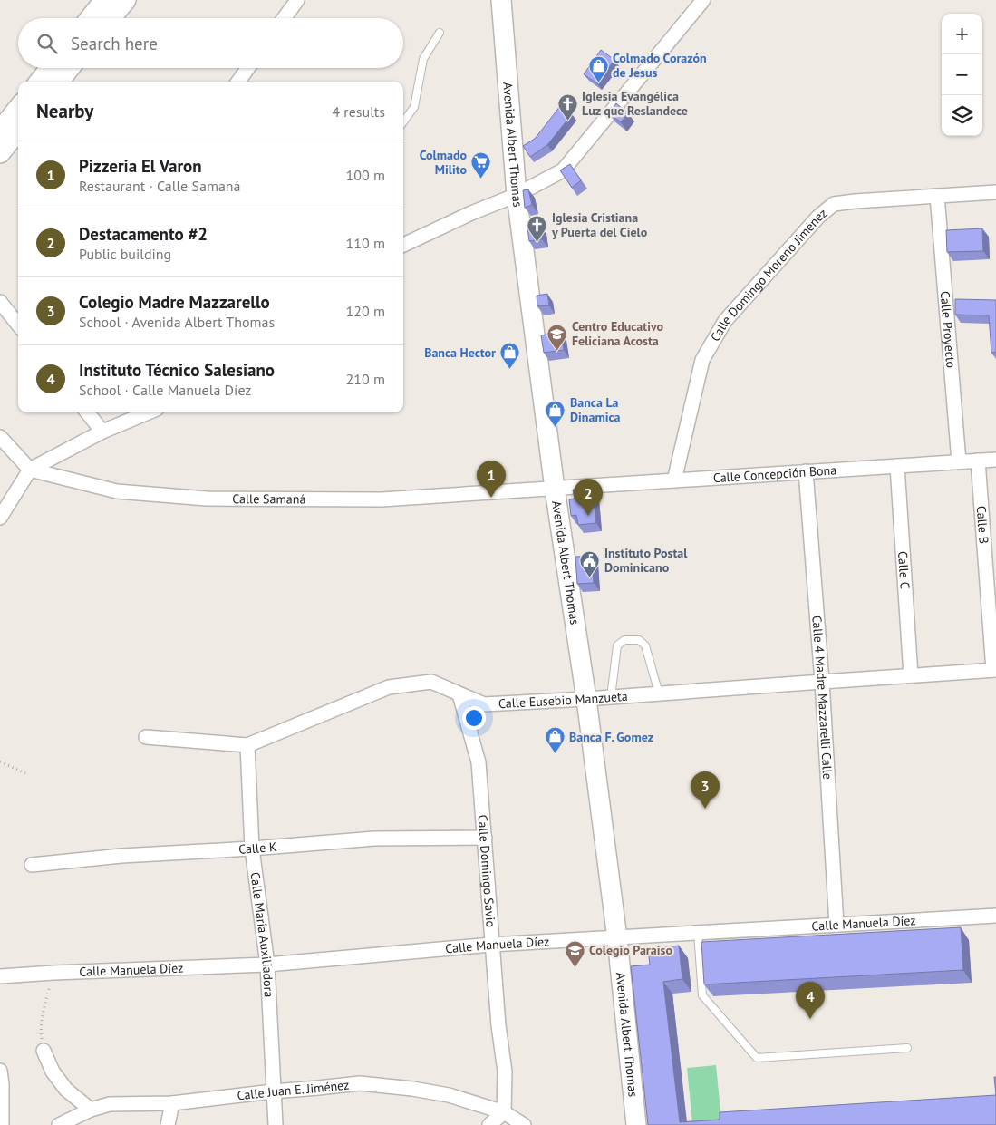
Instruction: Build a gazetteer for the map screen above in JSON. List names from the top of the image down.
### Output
{
  "streets": {
    "main road": ["Avenida Albert Thomas"],
    "street": [
      "Calle Domingo Moreno Jiménez",
      "Calle Proyecto",
      "Calle Concepción Bona",
      "Calle Samaná",
      "Calle B",
      "Calle C",
      "Calle 4 Madre Mazzarelli Calle",
      "Calle Eusebio Manzueta",
      "Calle K",
      "Calle Domingo Savio",
      "Calle Manuela Díez",
      "Calle María Auxiliadora",
      "Calle Juan E. Jiménez"
    ]
  },
  "crossings": [
    ["Avenida Albert Thomas", "Calle Concepción Bona"],
    ["Avenida Albert Thomas", "Calle Samaná"],
    ["Avenida Albert Thomas", "Calle Eusebio Manzueta"],
    ["Avenida Albert Thomas", "Calle Manuela Díez"],
    ["Calle Domingo Moreno Jiménez", "Calle Proyecto"],
    ["Calle Domingo Moreno Jiménez", "Calle Concepción Bona"],
    ["Calle Proyecto", "Calle Concepción Bona"],
    ["Calle Concepción Bona", "Calle Samaná"],
    ["Calle Concepción Bona", "Calle B"],
    ["Calle Concepción Bona", "Calle C"],
    ["Calle Concepción Bona", "Calle 4 Madre Mazzarelli Calle"],
    ["Calle B", "Calle Eusebio Manzueta"],
    ["Calle C", "Calle Eusebio Manzueta"],
    ["Calle 4 Madre Mazzarelli Calle", "Calle Eusebio Manzueta"],
    ["Calle 4 Madre Mazzarelli Calle", "Calle Manuela Díez"],
    ["Calle Eusebio Manzueta", "Calle Domingo Savio"],
    ["Calle Eusebio Manzueta", "Calle María Auxiliadora"],
    ["Calle K", "Calle Domingo Savio"],
    ["Calle K", "Calle María Auxiliadora"],
    ["Calle Domingo Savio", "Calle Manuela Díez"],
    ["Calle Domingo Savio", "Calle Juan E. Jiménez"],
    ["Calle Manuela Díez", "Calle María Auxiliadora"],
    ["Calle María Auxiliadora", "Calle Juan E. Jiménez"]
  ],
  "places": {
    "shop": [
      "Colmado Corazón de Jesus",
      "Banca Hector",
      "Banca La Dinamica",
      "Banca F. Gomez"
    ],
    "church": ["Iglesia Evangélica Luz que Reslandece", "Iglesia Cristiana y Puerta del Cielo"],
    "supermarket": ["Colmado Milito"],
    "school or university": ["Centro Educativo Feliciana Acosta", "Colegio Paraiso"],
    "public building": ["Instituto Postal Dominicano"]
  },
  "page": {
    "map_buttons": ["+", "−"],
    "search": "Search here",
    "heading": ["Nearby", "4 results"],
    "list": [
      {
        "mark": "1",
        "name": "Pizzeria El Varon",
        "note": "Restaurant · Calle Samaná",
        "value": "100 m"
      },
      {
        "mark": "2",
        "name": "Destacamento #2",
        "note": "Public building",
        "value": "110 m"
      },
      {
        "mark": "3",
        "name": "Colegio Madre Mazzarello",
        "note": "School · Avenida Albert Thomas",
        "value": "120 m"
      },
      {
        "mark": "4",
        "name": "Instituto Técnico Salesiano",
        "note": "School · Calle Manuela Díez",
        "value": "210 m"
      }
    ],
    "pins": [
      "1",
      "2",
      "3",
      "4"
    ]
  }
}
